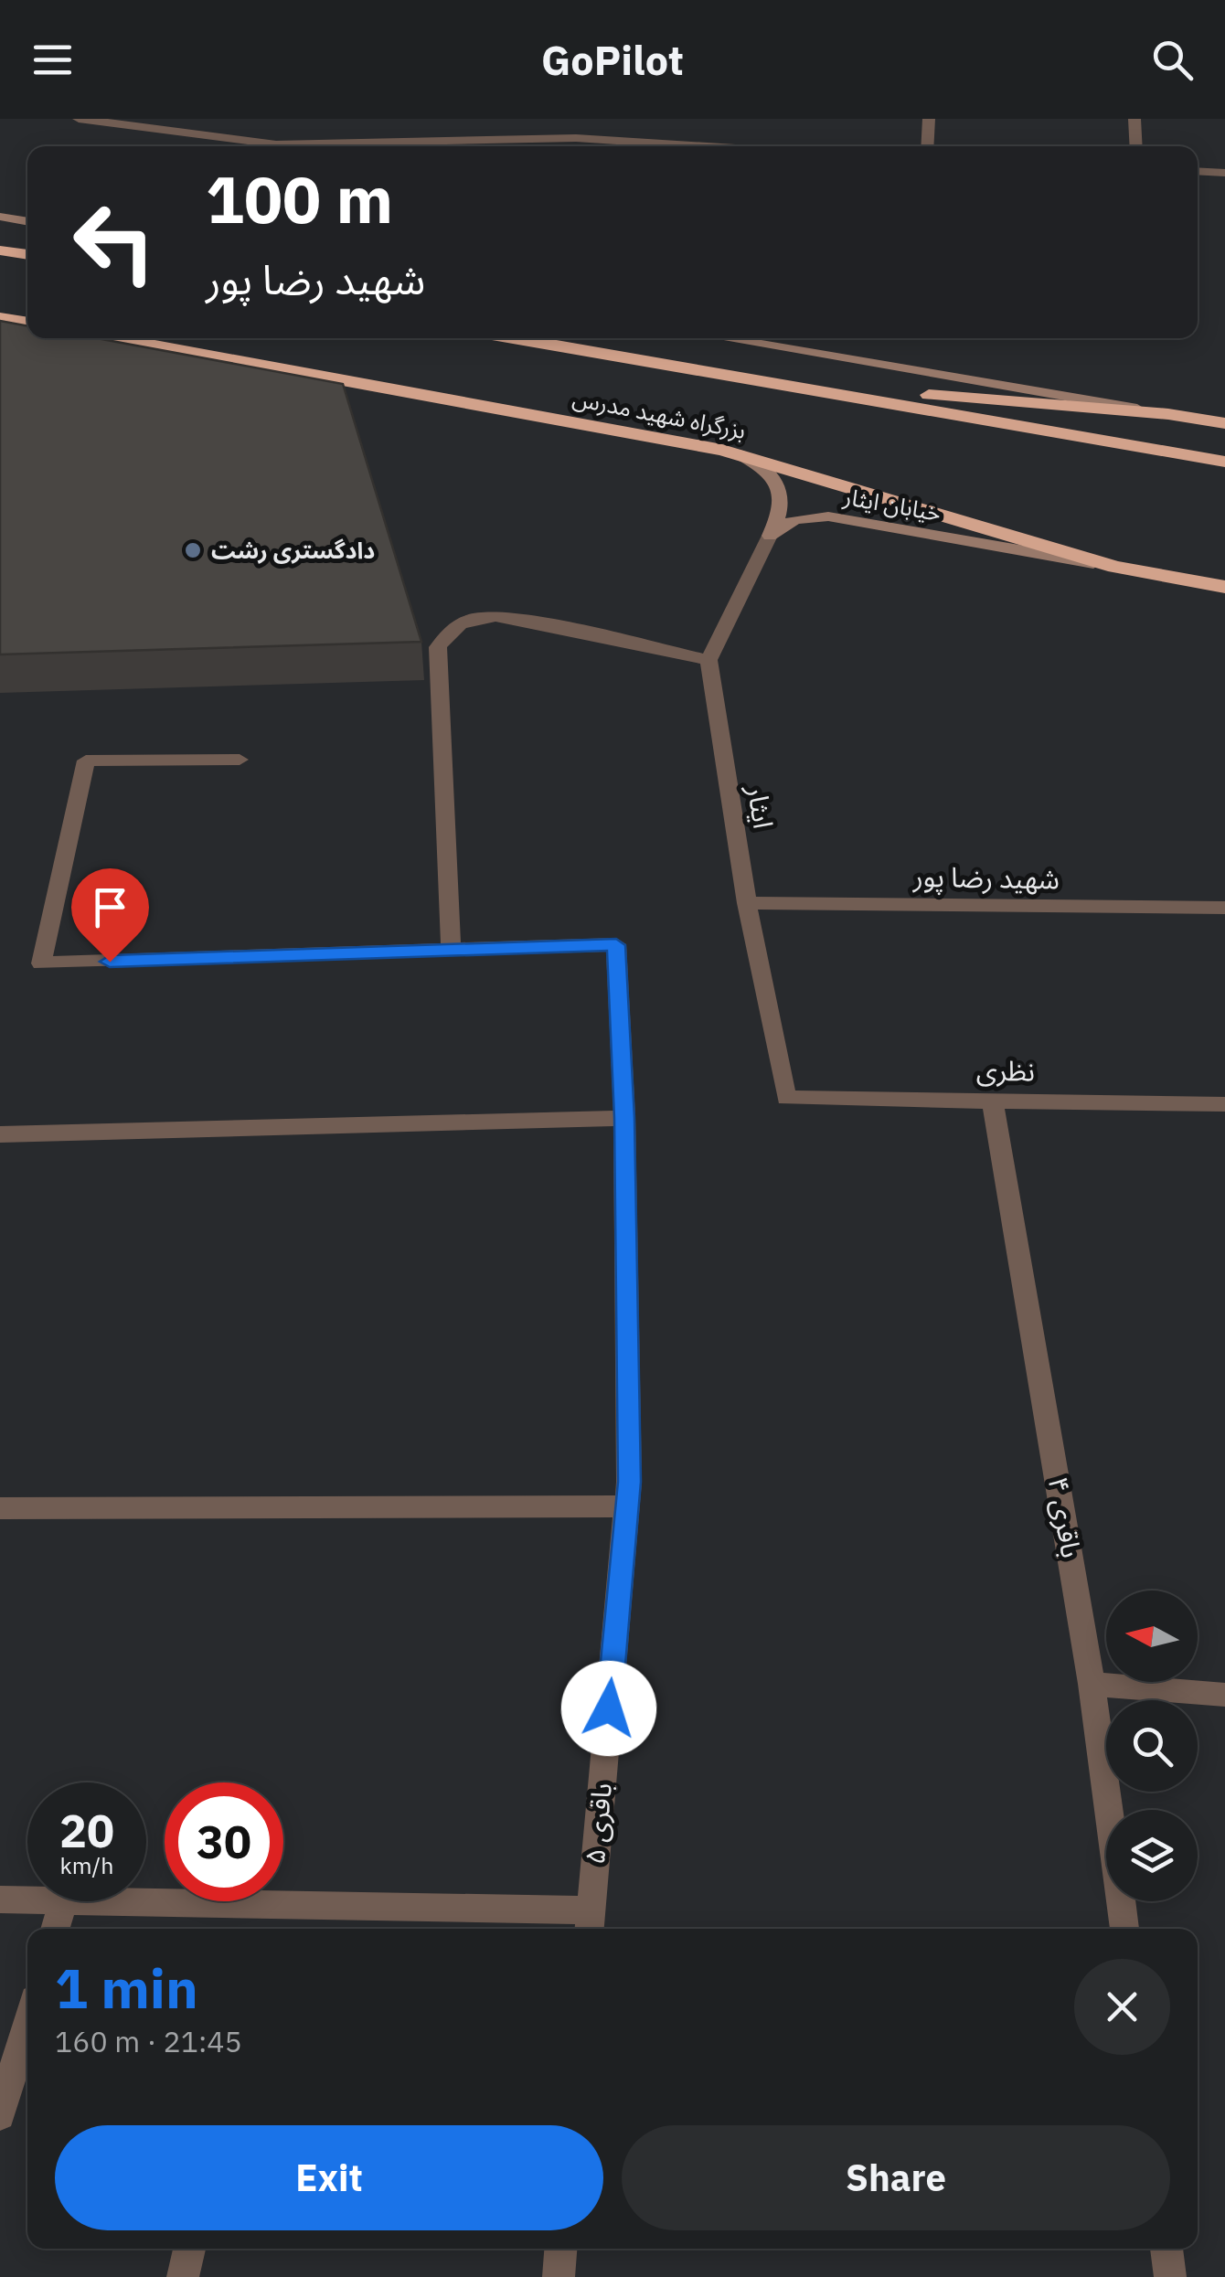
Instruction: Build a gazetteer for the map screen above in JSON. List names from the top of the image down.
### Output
{
  "streets": {
    "highway": ["بزرگراه شهید مدرس"],
    "street": [
      "خیابان ایثار",
      "ایثار",
      "شهید رضا پور",
      "نظری",
      "باقری ۴",
      "باقری ۵"
    ]
  },
  "crossings": [
    ["بزرگراه شهید مدرس", "خیابان ایثار"],
    ["ایثار", "شهید رضا پور"],
    ["ایثار", "نظری"],
    ["نظری", "باقری ۴"]
  ],
  "places": ["دادگستری رشت"],
  "north": "left",
  "page": {
    "header": "GoPilot",
    "turn": ["100 m", "شهید رضا پور"],
    "speed": "20 km/h",
    "limit": "30",
    "heading": ["1 min", "160 m · 21:45"],
    "buttons": ["Exit", "Share"]
  }
}
